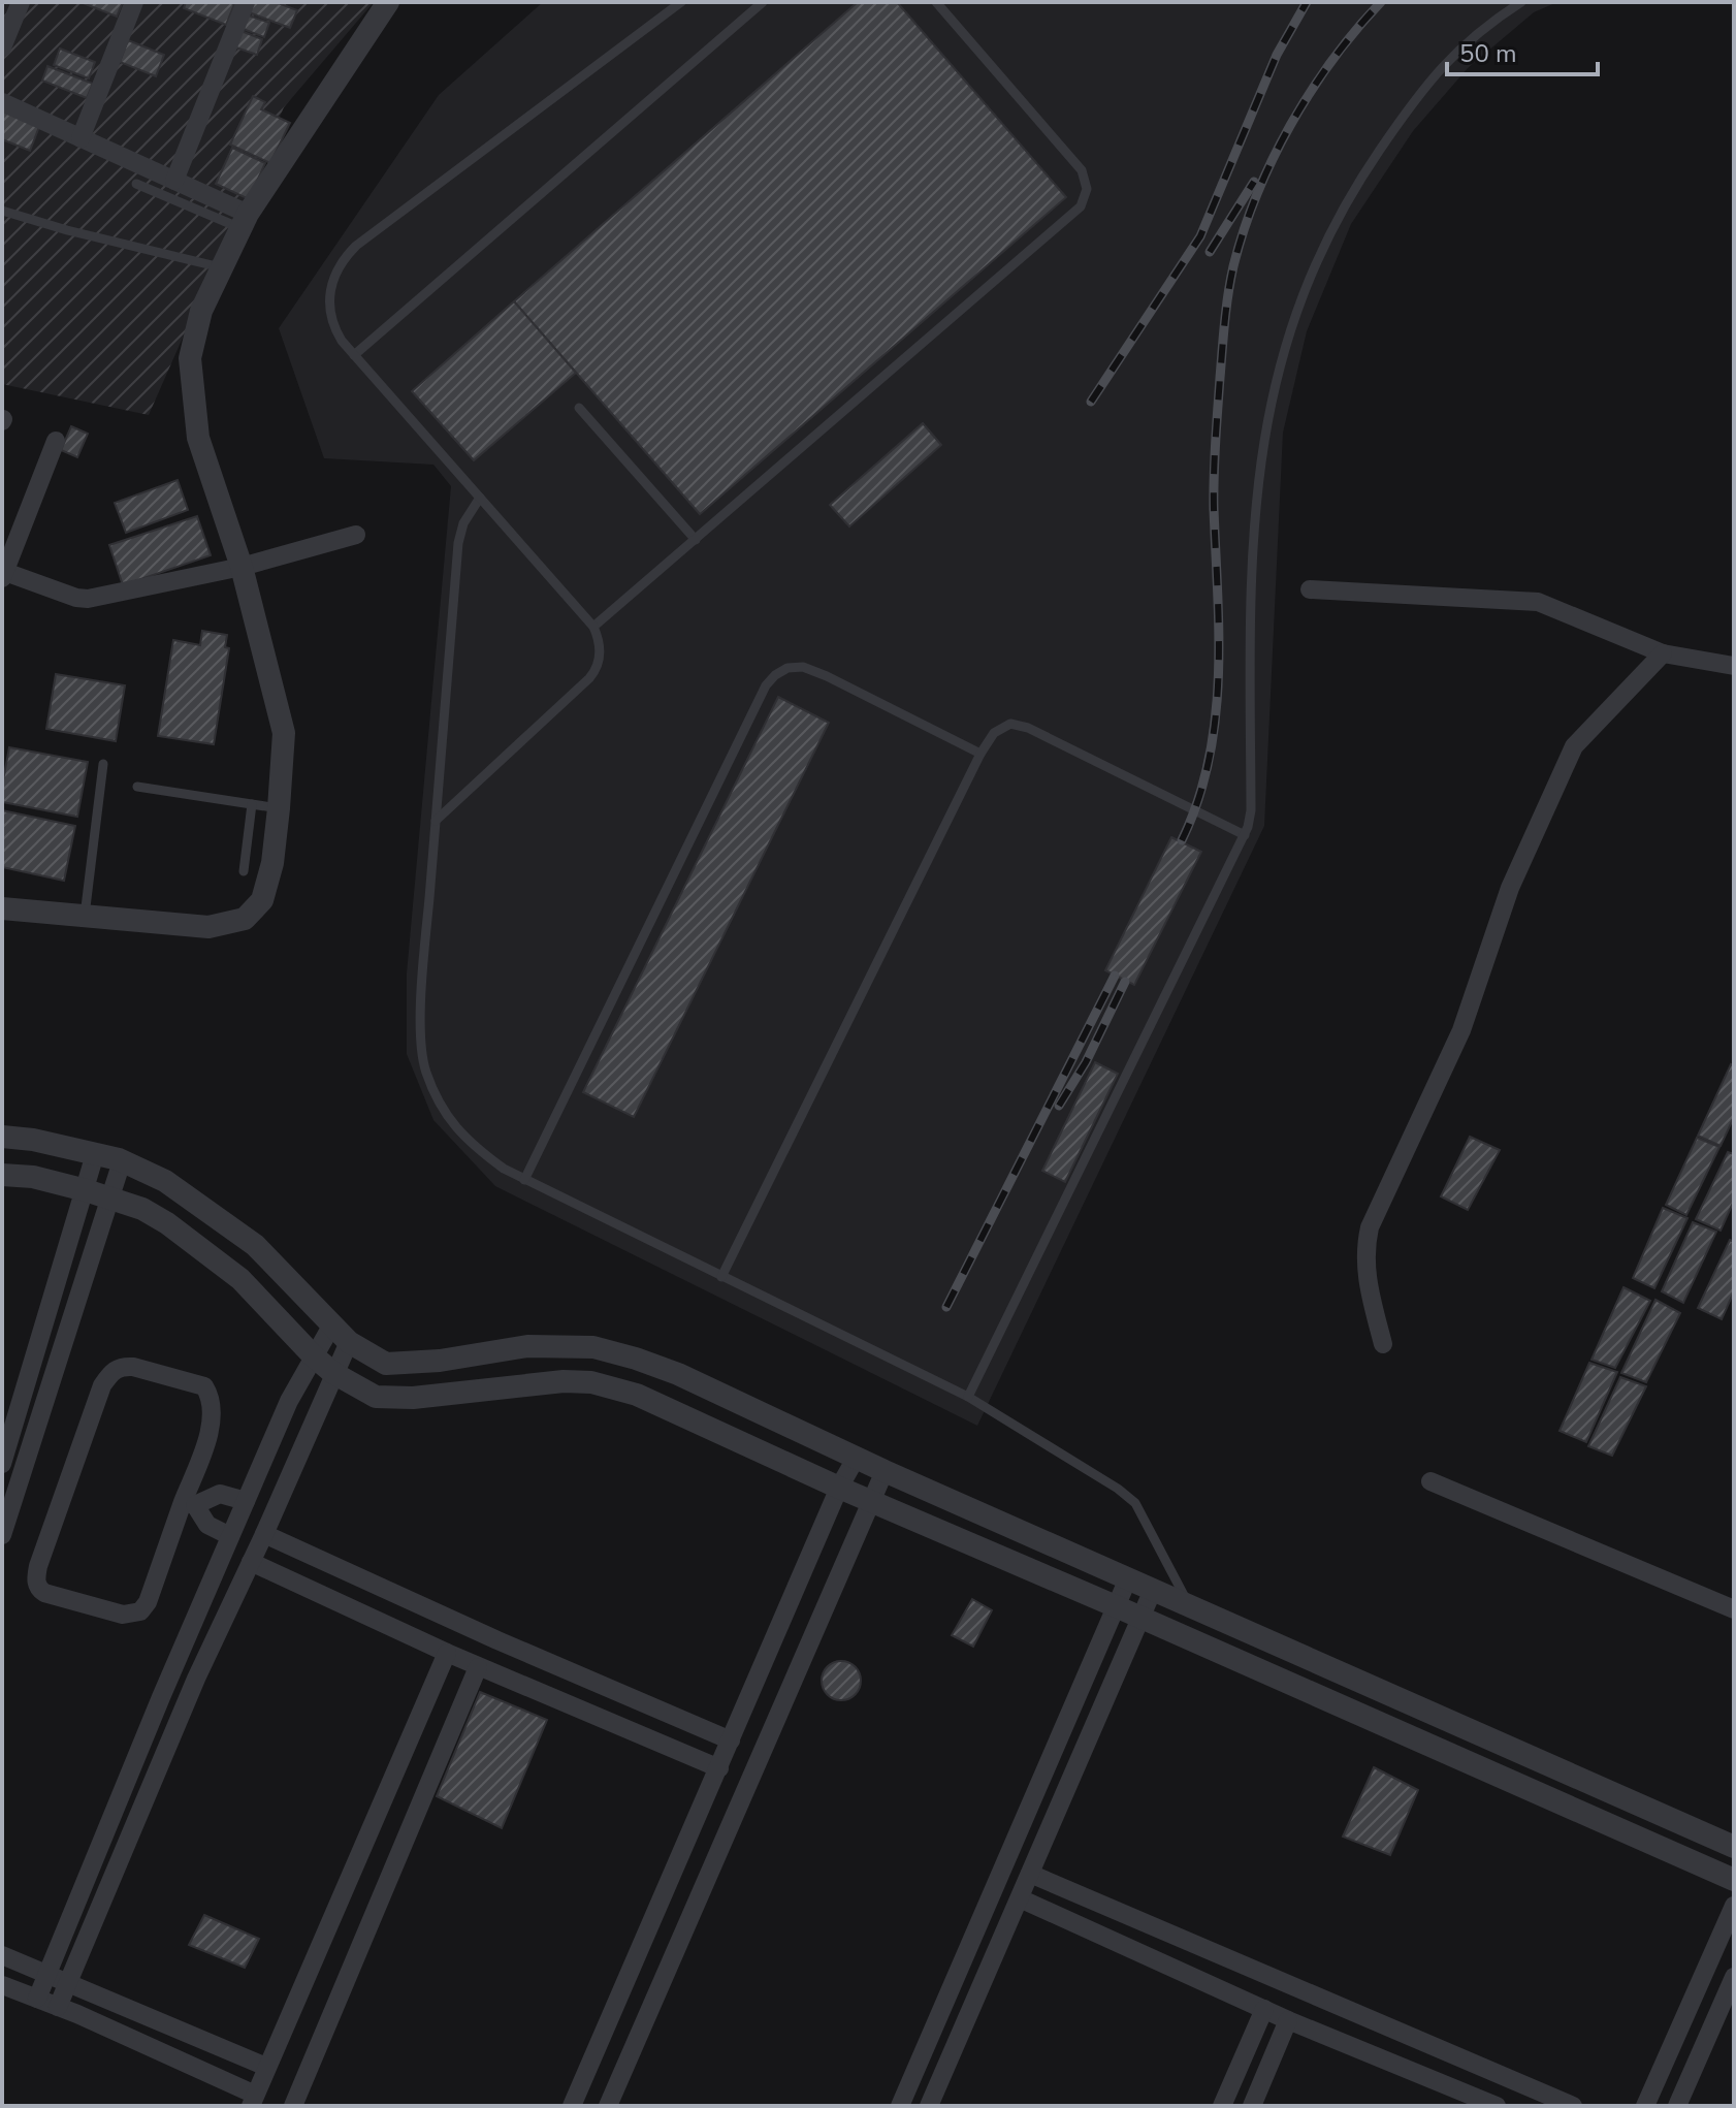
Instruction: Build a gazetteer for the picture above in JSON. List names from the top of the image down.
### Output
{
  "scale_bar": "50 m"
}
